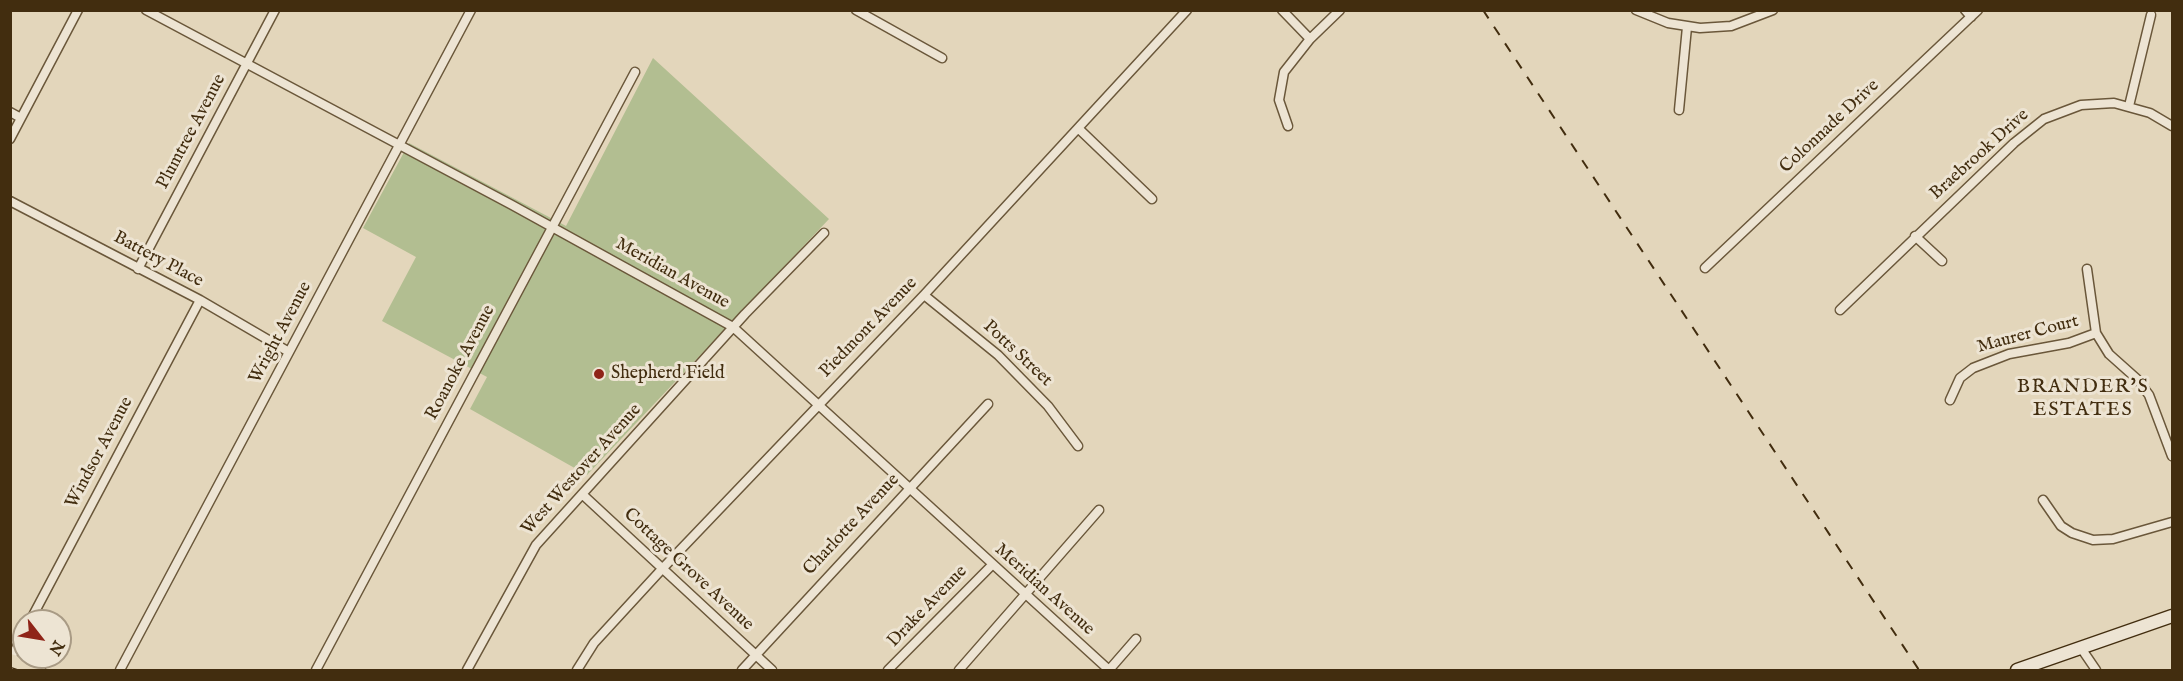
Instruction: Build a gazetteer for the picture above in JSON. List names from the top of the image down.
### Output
{
  "streets": {
    "street": [
      "Colonnade Drive",
      "Plumtree Avenue",
      "Braebrook Drive",
      "Battery Place",
      "Meridian Avenue",
      "Piedmont Avenue",
      "Wright Avenue",
      "Maurer Court",
      "Potts Street",
      "Roanoke Avenue",
      "Windsor Avenue",
      "West Westover Avenue",
      "Charlotte Avenue",
      "Cottage Grove Avenue",
      "Drake Avenue"
    ]
  },
  "crossings": [
    ["Plumtree Avenue", "Battery Place"],
    ["Plumtree Avenue", "Meridian Avenue"],
    ["Battery Place", "Wright Avenue"],
    ["Battery Place", "Windsor Avenue"],
    ["Meridian Avenue", "Piedmont Avenue"],
    ["Meridian Avenue", "Wright Avenue"],
    ["Meridian Avenue", "Roanoke Avenue"],
    ["Meridian Avenue", "West Westover Avenue"],
    ["Meridian Avenue", "Charlotte Avenue"],
    ["Meridian Avenue", "Drake Avenue"],
    ["Piedmont Avenue", "Potts Street"],
    ["Piedmont Avenue", "Cottage Grove Avenue"],
    ["West Westover Avenue", "Cottage Grove Avenue"],
    ["Charlotte Avenue", "Cottage Grove Avenue"]
  ],
  "districts": ["BRANDER'S ESTATES"],
  "places": ["Shepherd Field"],
  "north": "bottom right"
}
